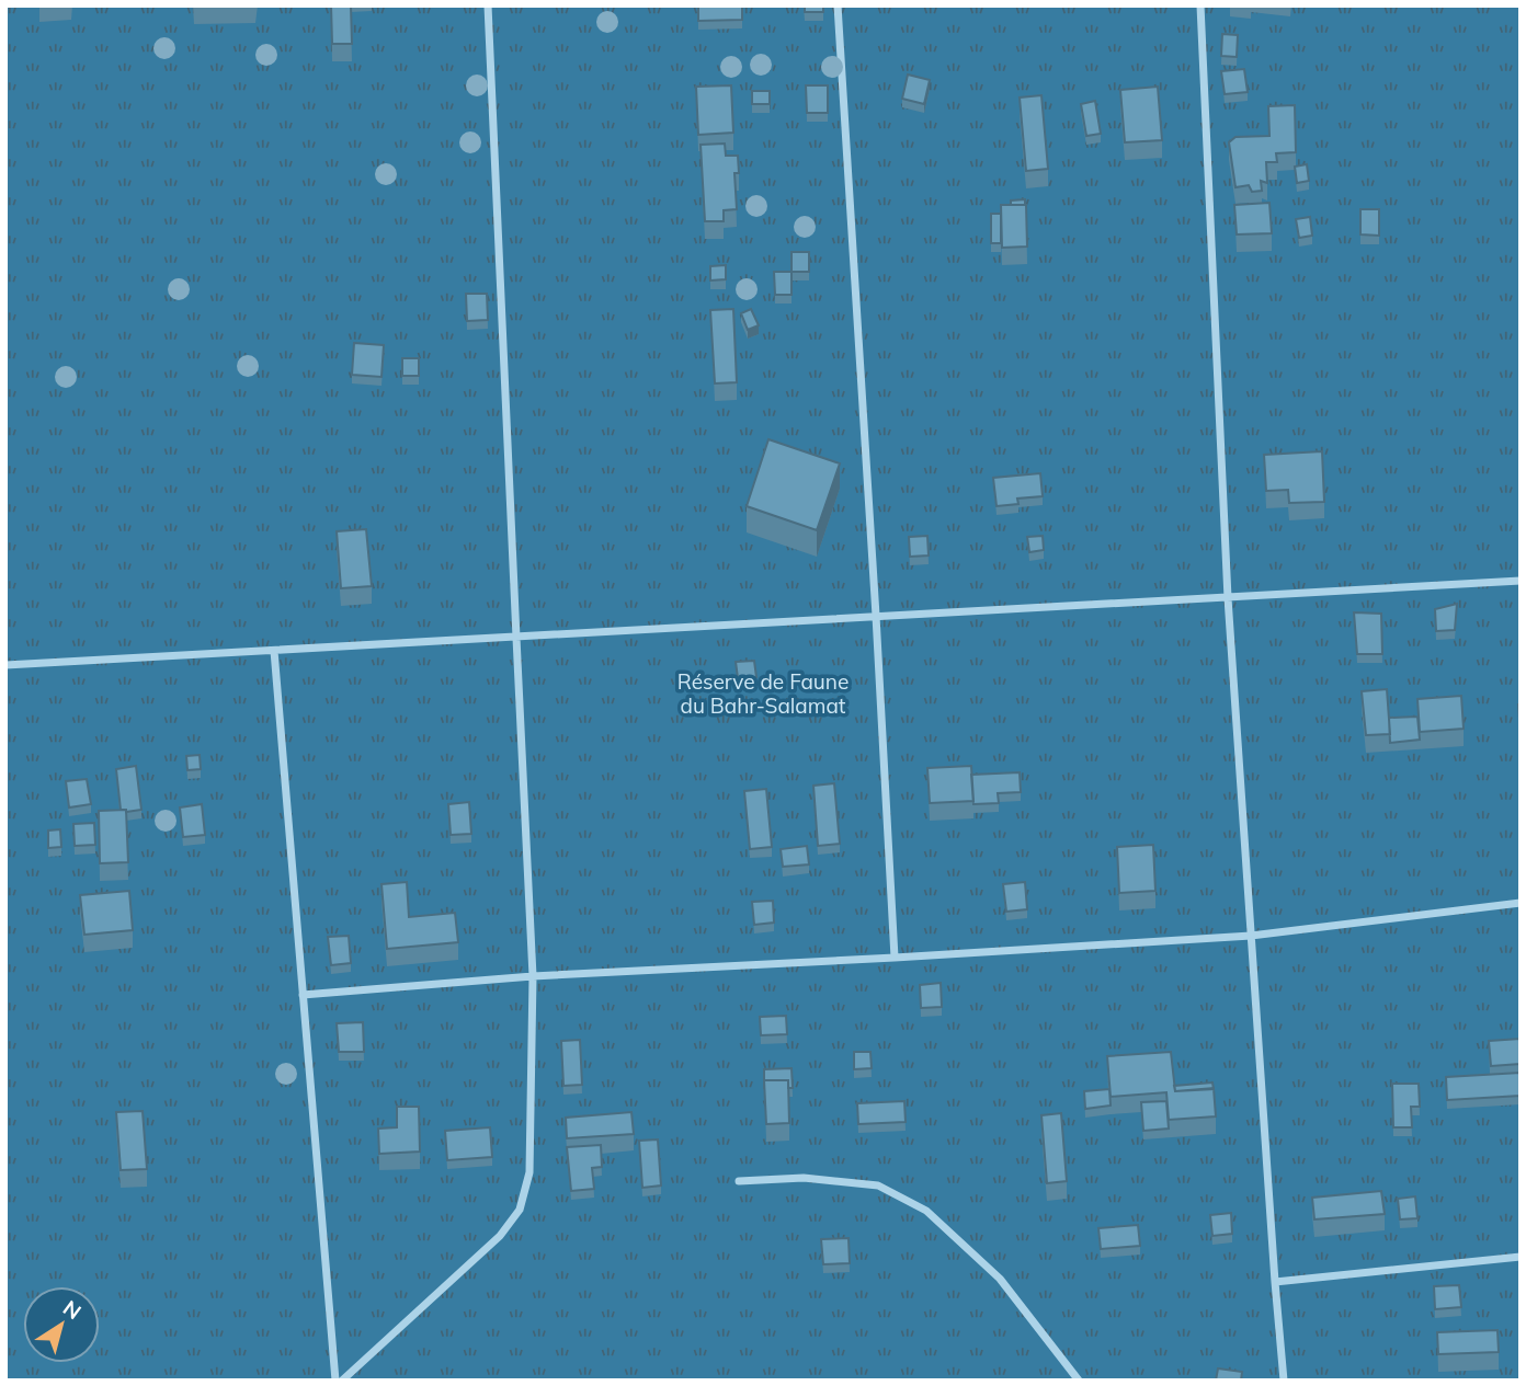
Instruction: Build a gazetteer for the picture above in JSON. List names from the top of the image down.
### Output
{
  "parks": ["Réserve de Faune du Bahr-Salamat"],
  "north": "top right"
}
